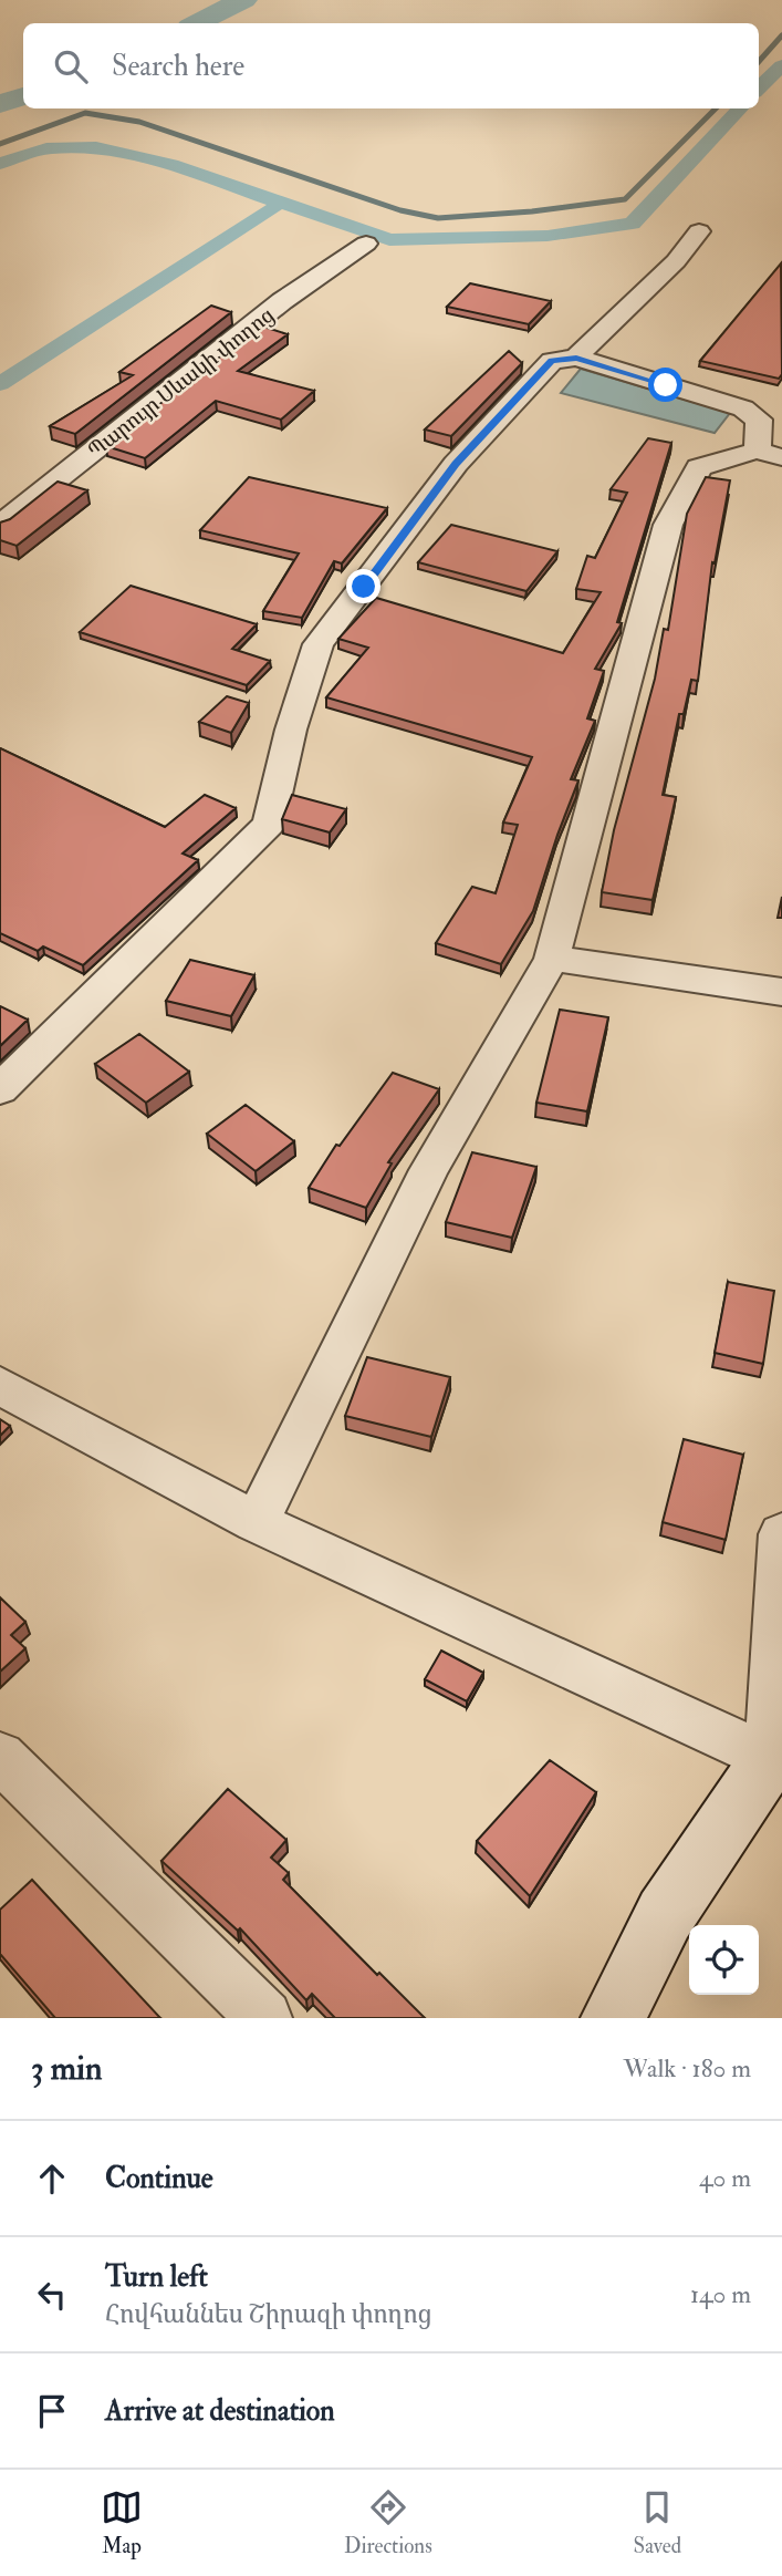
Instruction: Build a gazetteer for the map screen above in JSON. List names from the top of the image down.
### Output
{
  "streets": {
    "street": ["Պարույր Սևակի փողոց"]
  },
  "page": {
    "search": "Search here",
    "heading": ["3 min", "Walk · 180 m"],
    "list": [
      ["Continue", "40 m"],
      ["Turn left", "Հովհաննես Շիրազի փողոց", "140 m"],
      "Arrive at destination"
    ],
    "nav": ["Map", "Directions", "Saved"]
  }
}
